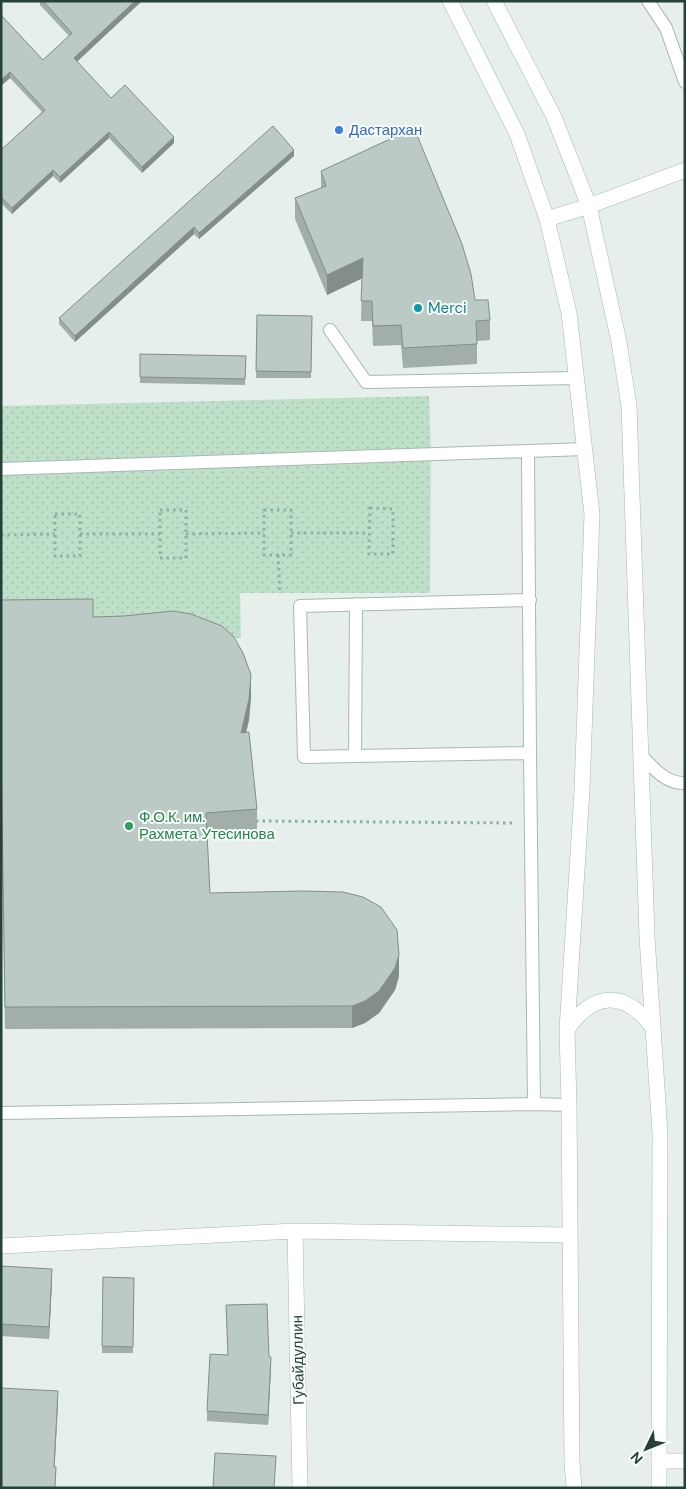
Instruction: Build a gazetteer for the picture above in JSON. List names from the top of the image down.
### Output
{
  "streets": {
    "street": ["Губайдуллин"]
  },
  "places": ["Дастархан", "Merci", "Ф.О.К. им. Рахмета Утесинова"],
  "north": "bottom left"
}
